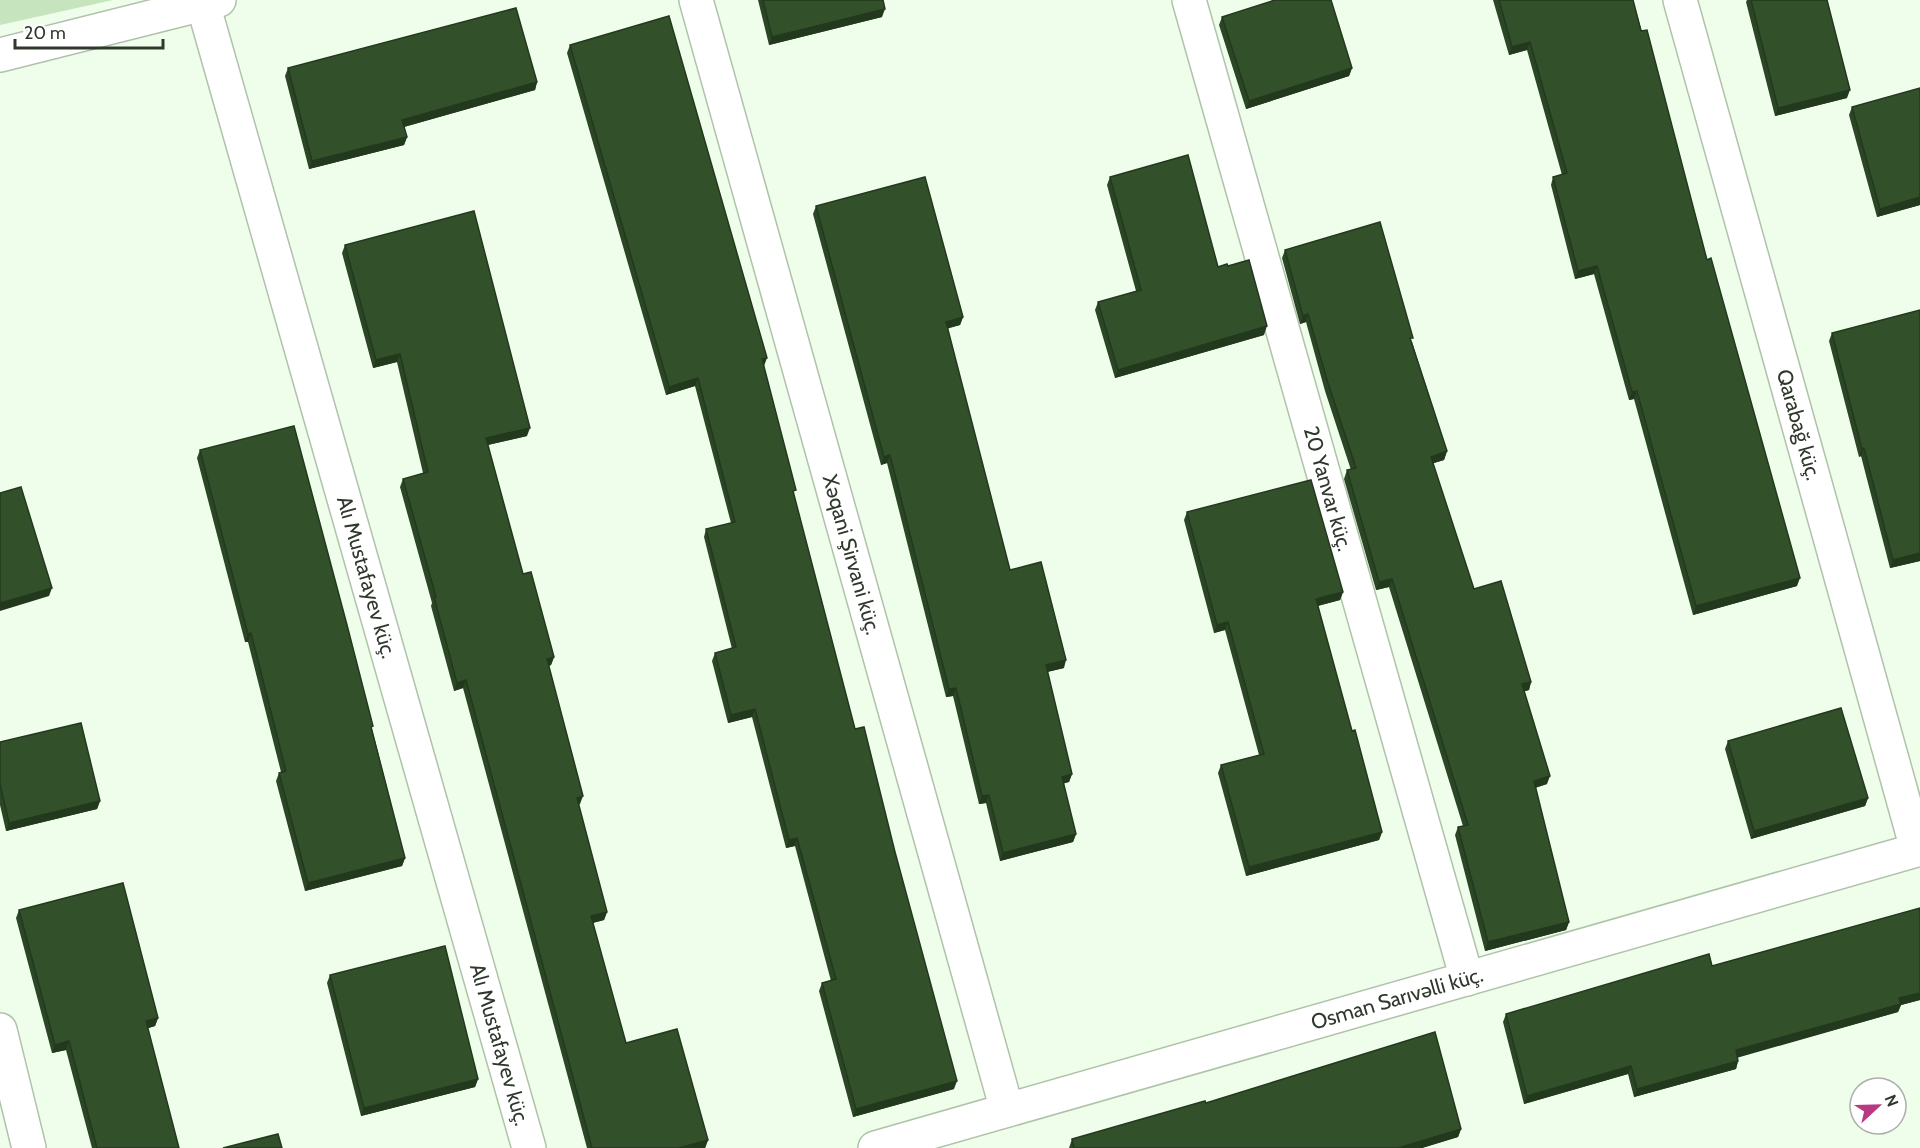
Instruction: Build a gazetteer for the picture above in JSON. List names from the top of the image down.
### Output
{
  "streets": {
    "street": [
      "Qarabağ küç.",
      "20 Yanvar küç.",
      "Xəqani Şirvani küç.",
      "Alı Mustafayev küç.",
      "Osman Sarıvəlli küç."
    ]
  },
  "crossings": [
    ["Qarabağ küç.", "Osman Sarıvəlli küç."],
    ["20 Yanvar küç.", "Osman Sarıvəlli küç."],
    ["Xəqani Şirvani küç.", "Osman Sarıvəlli küç."]
  ],
  "scale_bar": "20 m",
  "north": "right"
}
